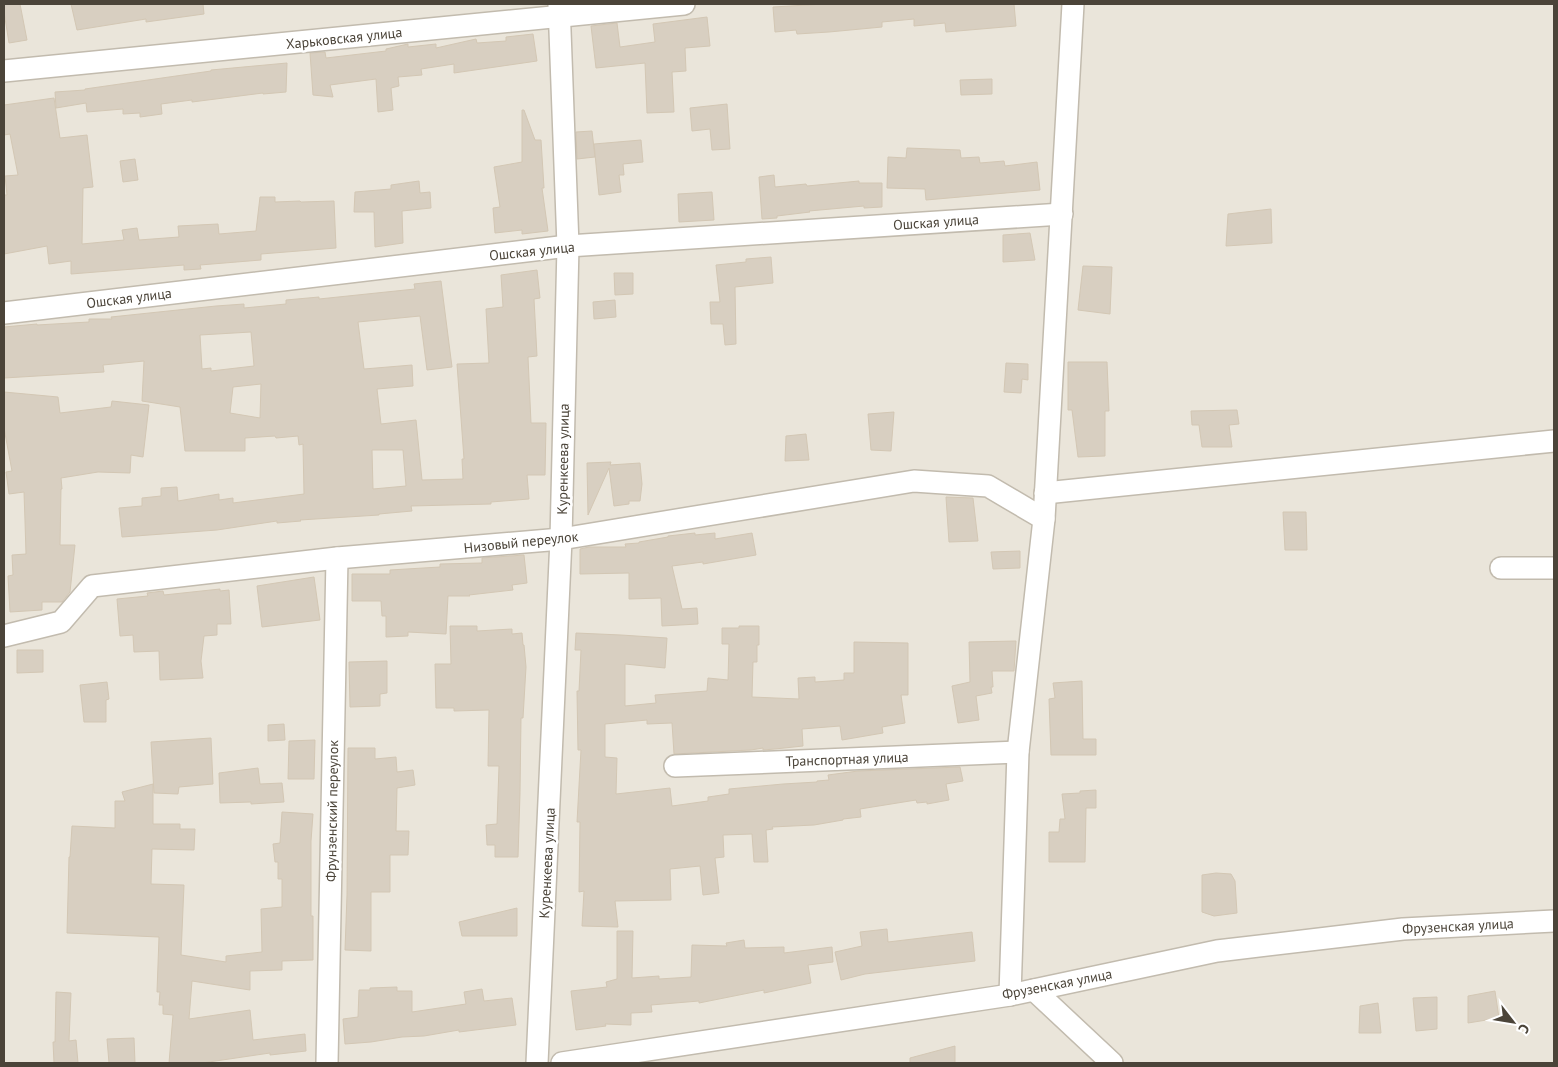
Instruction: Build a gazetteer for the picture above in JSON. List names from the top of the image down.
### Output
{
  "streets": {
    "street": [
      "Харьковская улица",
      "Ошская улица",
      "Куренкеева улица",
      "Низовый переулок",
      "Транспортная улица",
      "Фрунзенский переулок",
      "Фрузенская улица"
    ]
  },
  "crossings": [
    ["Харьковская улица", "Куренкеева улица"],
    ["Ошская улица", "Куренкеева улица"],
    ["Куренкеева улица", "Низовый переулок"],
    ["Низовый переулок", "Фрунзенский переулок"]
  ],
  "north": "bottom right"
}
